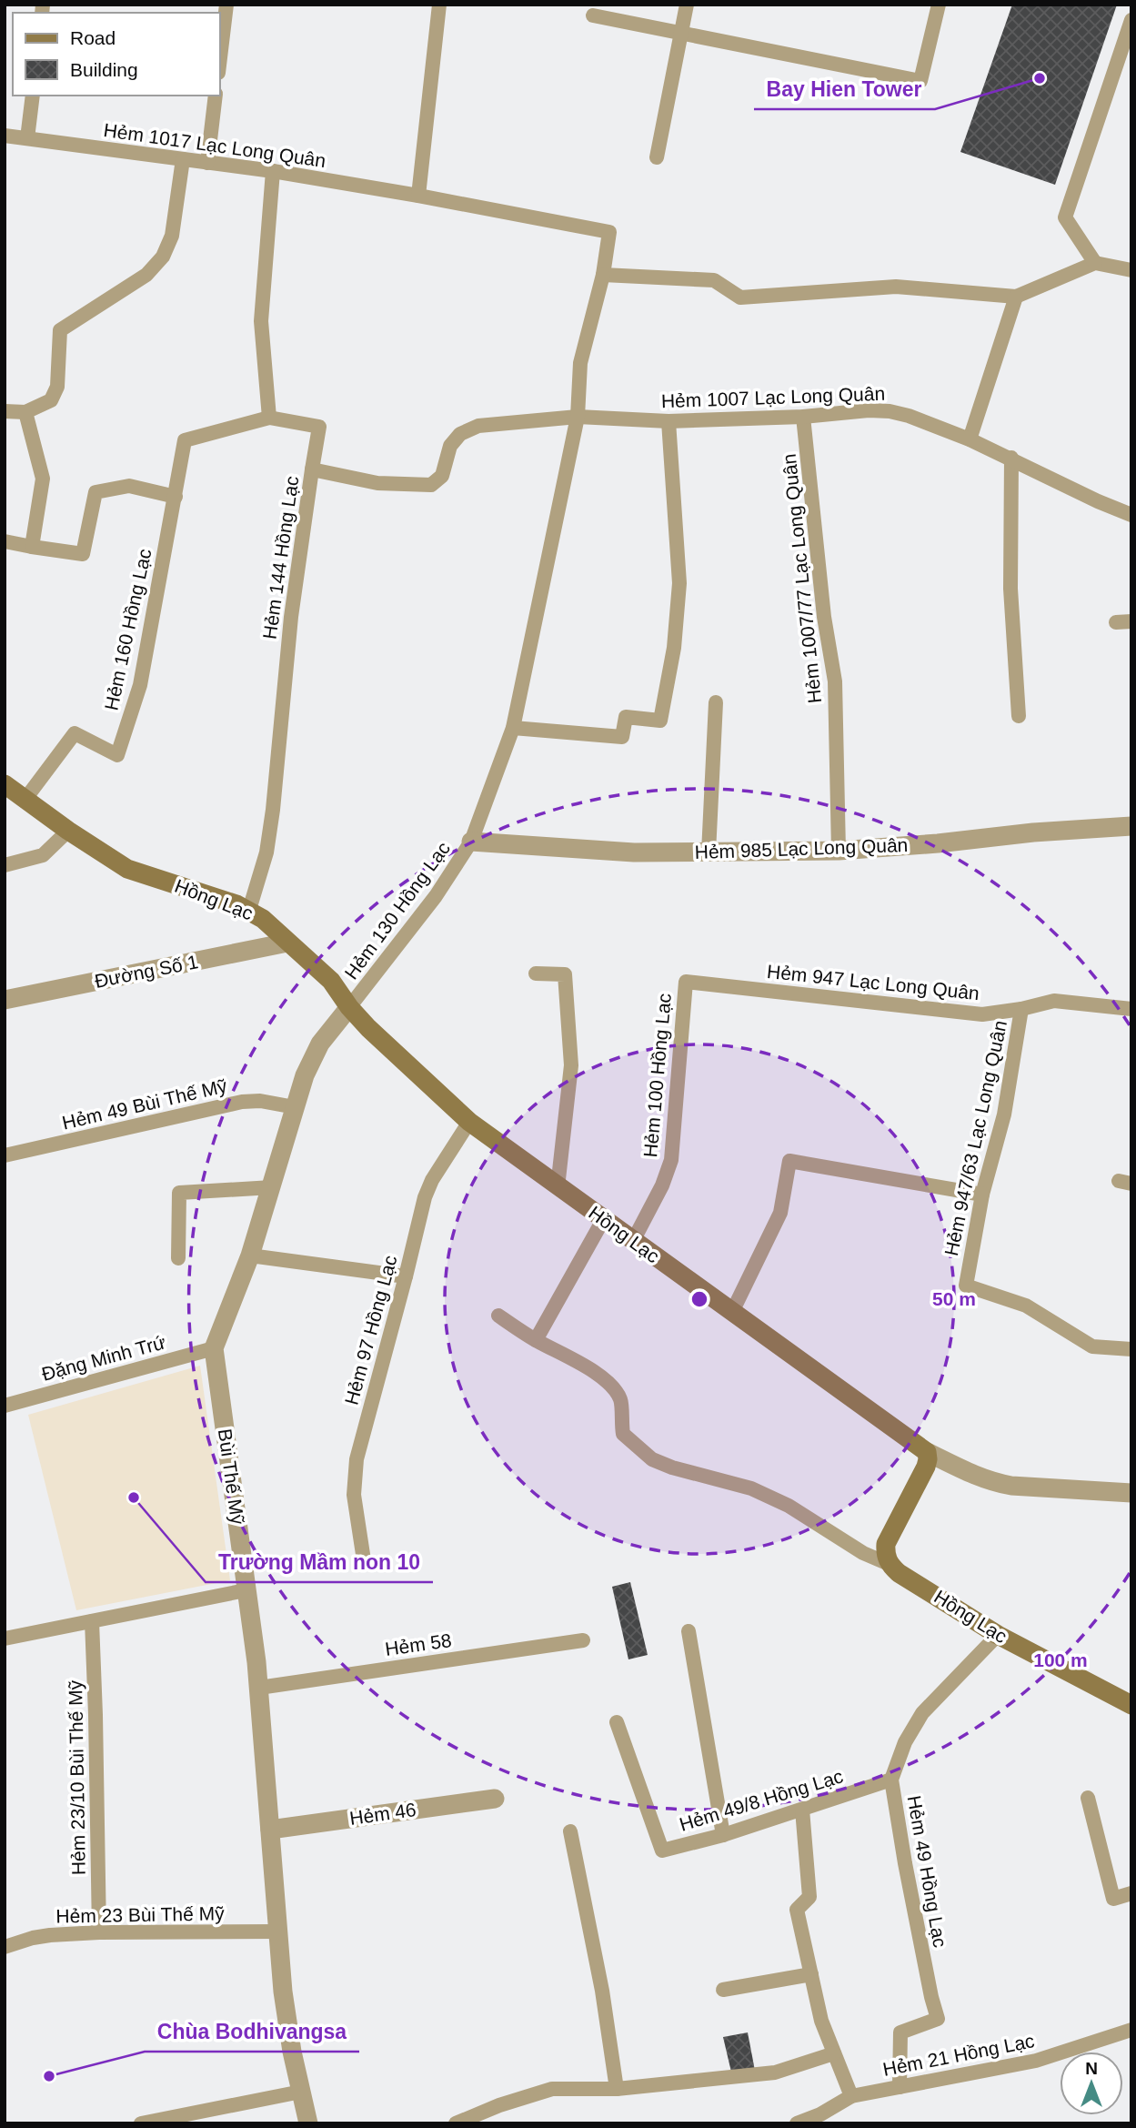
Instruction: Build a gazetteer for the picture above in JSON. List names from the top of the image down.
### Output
{
  "streets": {
    "street": [
      "Hẻm 985 Lạc Long Quân",
      "Hồng Lạc",
      "Đường Số 1",
      "Bùi Thế Mỹ",
      "Hẻm 46"
    ],
    "lane": [
      "Hẻm 1017 Lạc Long Quân",
      "Hẻm 1007 Lạc Long Quân",
      "Hẻm 144 Hồng Lạc",
      "Hẻm 1007/77 Lạc Long Quân",
      "Hẻm 160 Hồng Lạc",
      "Hẻm 130 Hồng Lạc",
      "Hẻm 947 Lạc Long Quân",
      "Hẻm 100 Hồng Lạc",
      "Hẻm 49 Bùi Thế Mỹ",
      "Hẻm 947/63 Lạc Long Quân",
      "Hẻm 97 Hồng Lạc",
      "Đặng Minh Trứ",
      "Hẻm 58",
      "Hẻm 23/10 Bùi Thế Mỹ",
      "Hẻm 49/8 Hồng Lạc",
      "Hẻm 49 Hồng Lạc",
      "Hẻm 23 Bùi Thế Mỹ",
      "Hẻm 21 Hồng Lạc"
    ]
  },
  "crossings": [
    ["Hẻm 1007 Lạc Long Quân", "Hẻm 144 Hồng Lạc"],
    ["Hẻm 1007 Lạc Long Quân", "Hẻm 1007/77 Lạc Long Quân"],
    ["Hẻm 1007 Lạc Long Quân", "Hẻm 130 Hồng Lạc"],
    ["Hẻm 144 Hồng Lạc", "Hẻm 160 Hồng Lạc"],
    ["Hẻm 144 Hồng Lạc", "Hồng Lạc"],
    ["Hẻm 144 Hồng Lạc", "Hẻm 130 Hồng Lạc"],
    ["Hẻm 1007/77 Lạc Long Quân", "Hẻm 985 Lạc Long Quân"],
    ["Hẻm 160 Hồng Lạc", "Hồng Lạc"],
    ["Hẻm 985 Lạc Long Quân", "Hẻm 130 Hồng Lạc"],
    ["Hồng Lạc", "Hẻm 130 Hồng Lạc"],
    ["Hồng Lạc", "Đường Số 1"],
    ["Hồng Lạc", "Hẻm 100 Hồng Lạc"],
    ["Hồng Lạc", "Hẻm 97 Hồng Lạc"],
    ["Hồng Lạc", "Bùi Thế Mỹ"],
    ["Hồng Lạc", "Hẻm 49 Hồng Lạc"],
    ["Hẻm 130 Hồng Lạc", "Bùi Thế Mỹ"],
    ["Hẻm 947 Lạc Long Quân", "Hẻm 100 Hồng Lạc"],
    ["Hẻm 947 Lạc Long Quân", "Hẻm 947/63 Lạc Long Quân"],
    ["Hẻm 49 Bùi Thế Mỹ", "Bùi Thế Mỹ"],
    ["Đặng Minh Trứ", "Bùi Thế Mỹ"],
    ["Bùi Thế Mỹ", "Hẻm 58"],
    ["Bùi Thế Mỹ", "Hẻm 46"],
    ["Bùi Thế Mỹ", "Hẻm 23 Bùi Thế Mỹ"],
    ["Hẻm 23/10 Bùi Thế Mỹ", "Hẻm 23 Bùi Thế Mỹ"],
    ["Hẻm 49/8 Hồng Lạc", "Hẻm 49 Hồng Lạc"],
    ["Hẻm 49 Hồng Lạc", "Hẻm 21 Hồng Lạc"]
  ],
  "places": ["Bay Hien Tower", "Trường Mầm non 10", "Chùa Bodhivangsa"],
  "legend": ["Road", "Building"],
  "north": "top",
  "rings": ["50 m", "100 m"]
}
